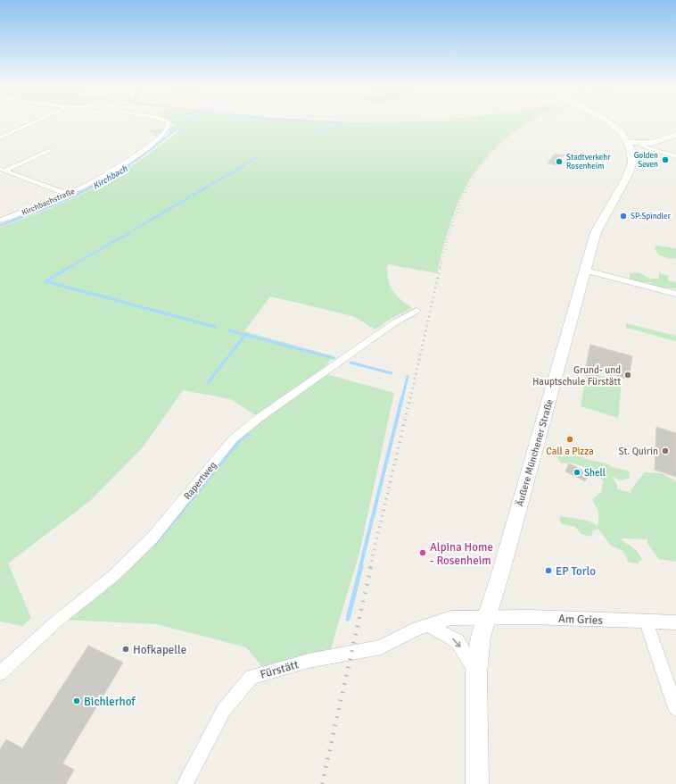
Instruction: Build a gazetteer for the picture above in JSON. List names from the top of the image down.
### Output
{
  "streets": {
    "main road": ["Äußere Münchener Straße"],
    "street": [
      "Kirchbachstraße",
      "Rapertweg",
      "Am Gries",
      "Fürstätt"
    ]
  },
  "crossings": [
    ["Äußere Münchener Straße", "Am Gries"],
    ["Äußere Münchener Straße", "Fürstätt"],
    ["Am Gries", "Fürstätt"]
  ],
  "water": ["Kirchbach"],
  "places": [
    "Golden Seven",
    "Stadtverkehr Rosenheim",
    "SP:Spindler",
    "Grund- und Hauptschule Fürstätt",
    "Call a Pizza",
    "St. Quirin",
    "Shell",
    "Alpina Home - Rosenheim",
    "EP Torlo",
    "Hofkapelle",
    "Bichlerhof"
  ]
}
